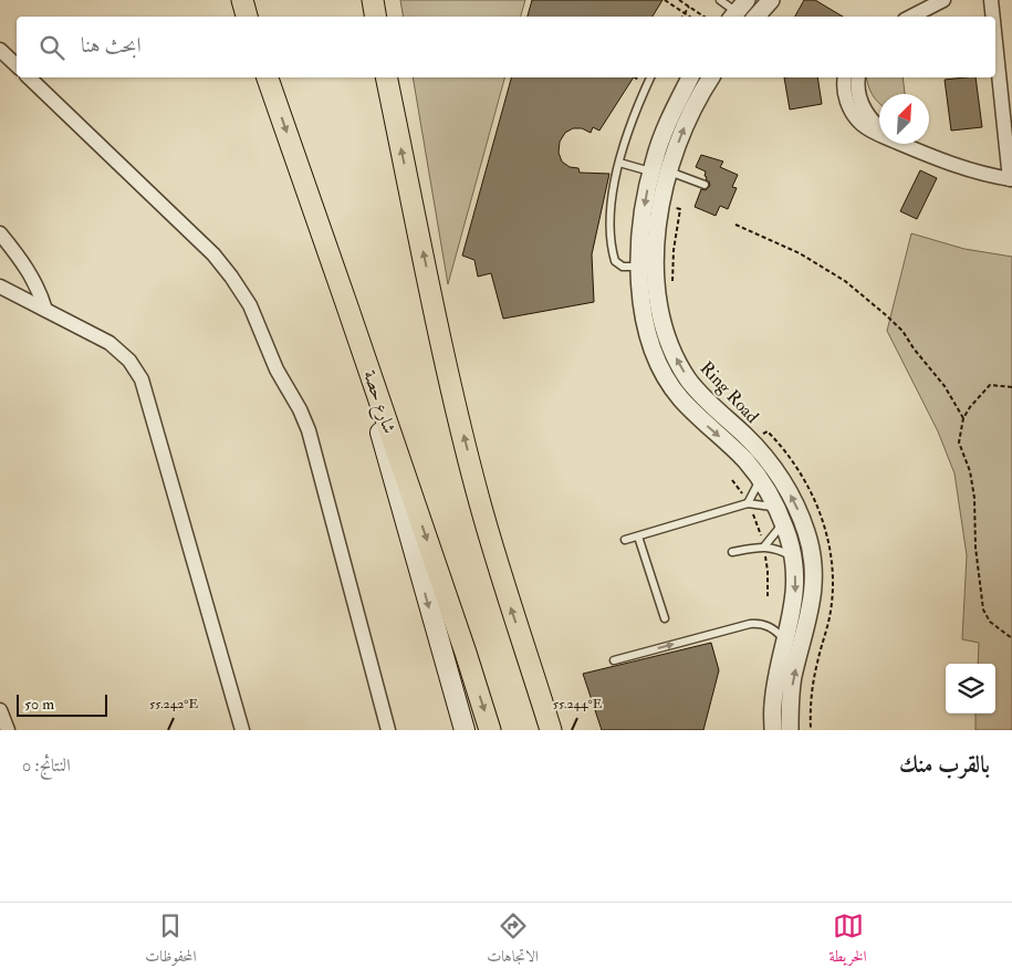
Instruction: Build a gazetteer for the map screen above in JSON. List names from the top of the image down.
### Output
{
  "streets": {
    "main road": ["شارع حصة"],
    "street": ["Ring Road"]
  },
  "scale_bar": "50 m",
  "north": "top right",
  "page": {
    "search": "ابحث هنا",
    "scale": "50 m",
    "heading": ["بالقرب منك", "النتائج: 0"],
    "nav": ["الخريطة", "الاتجاهات", "المحفوظات"]
  },
  "coordinates": ["55.242°E", "55.244°E"]
}
